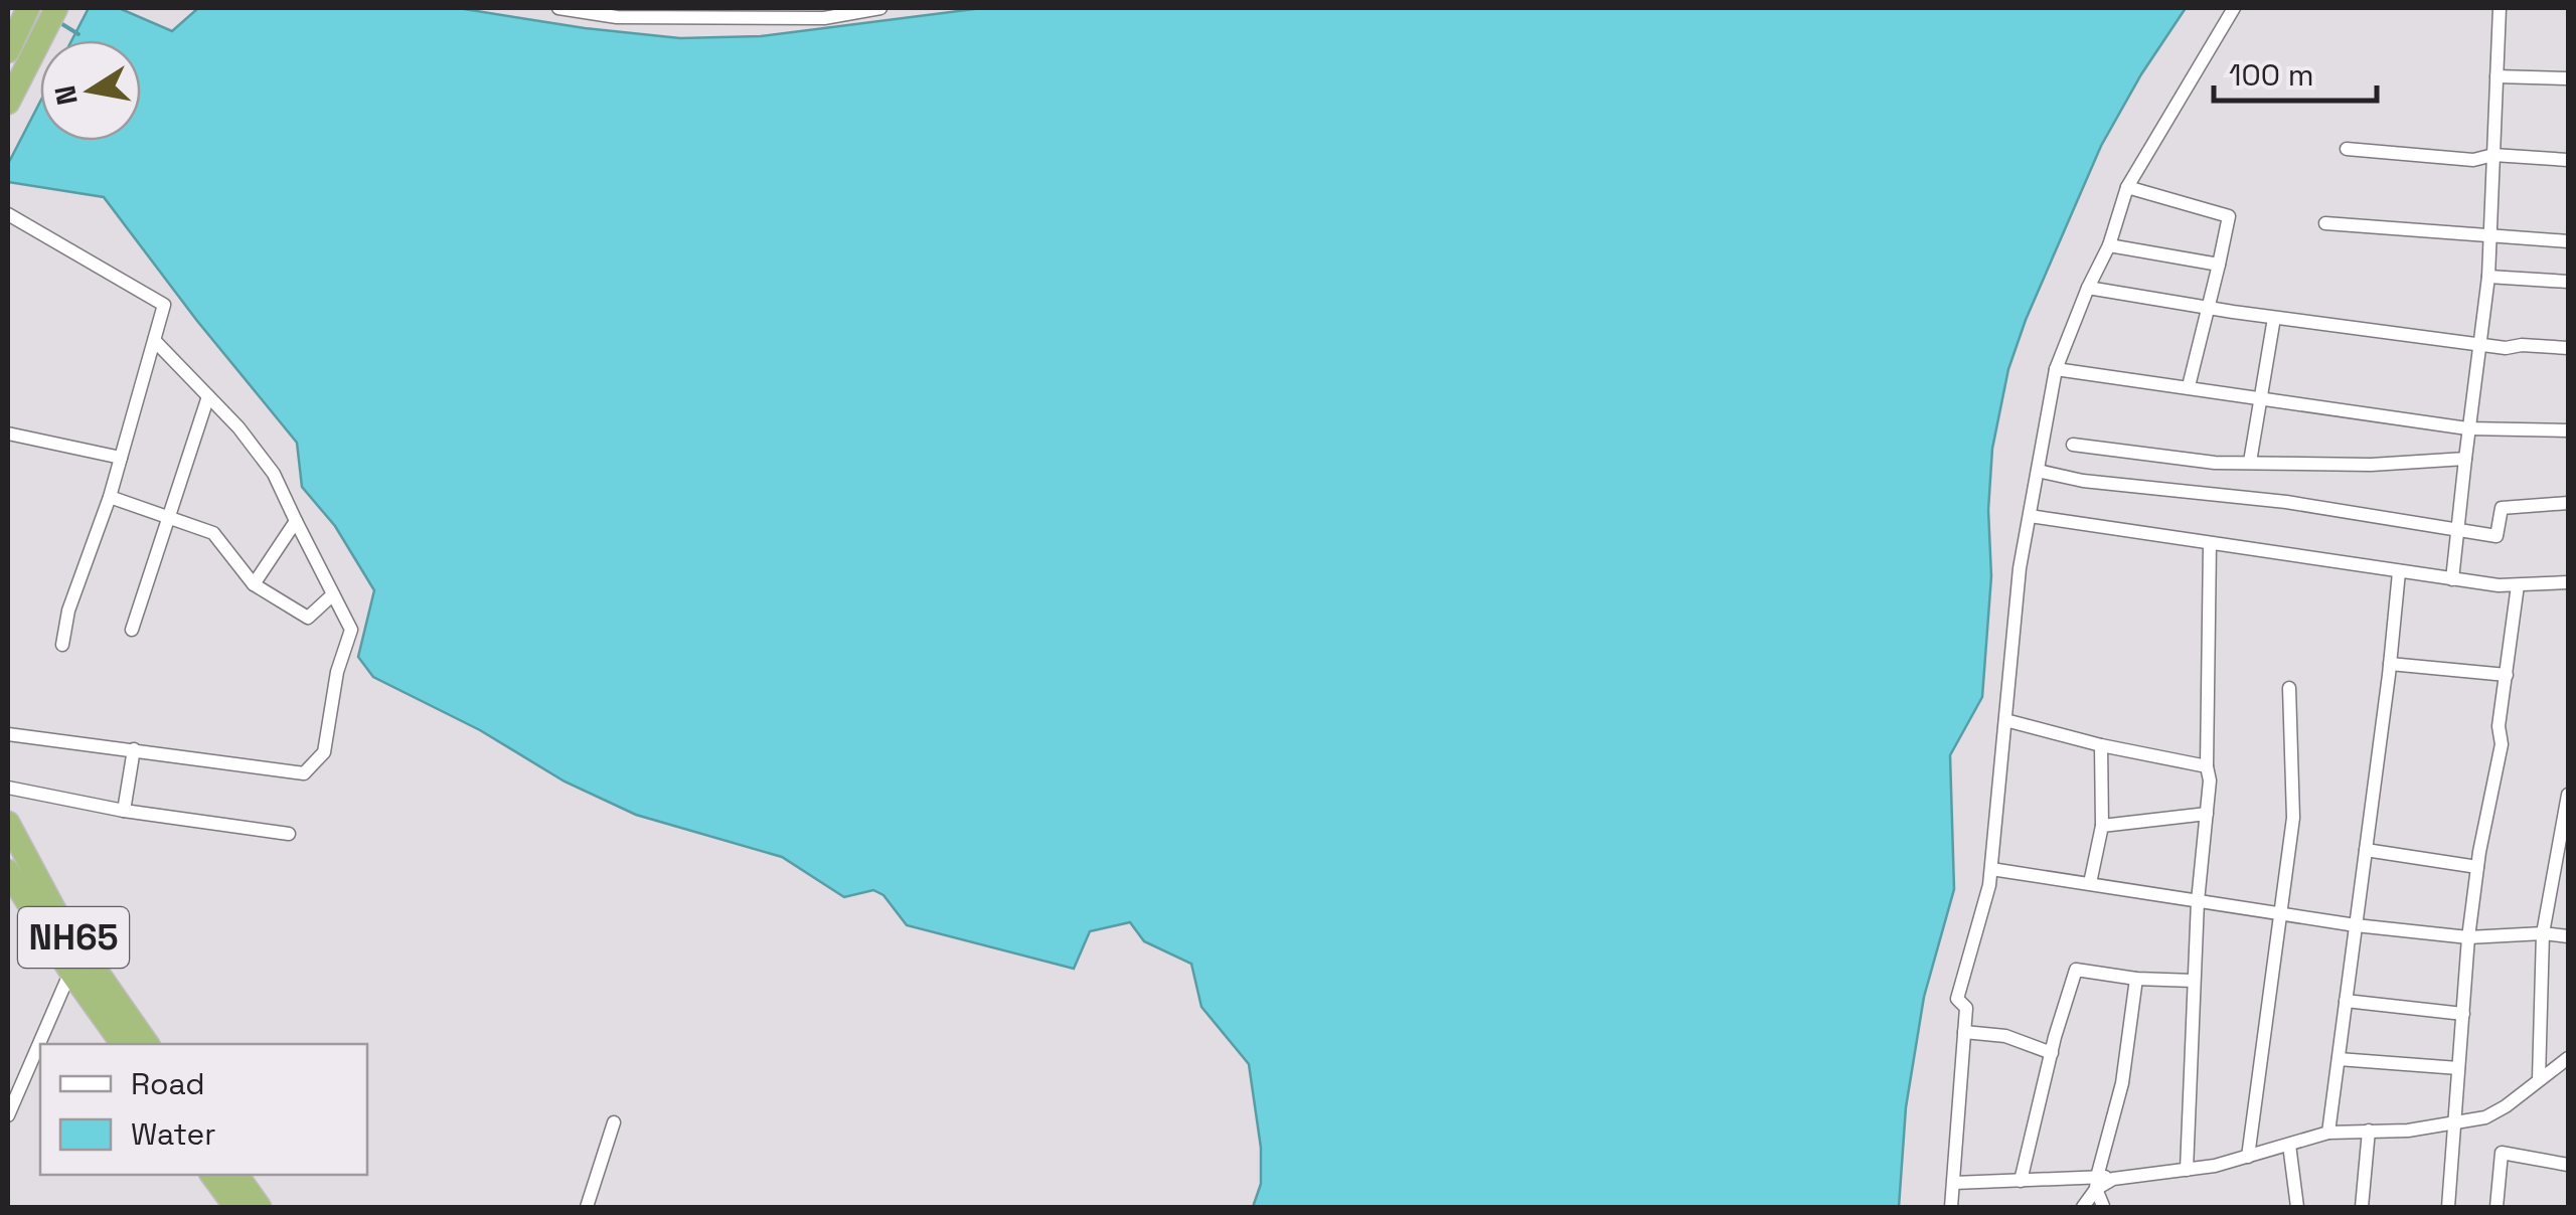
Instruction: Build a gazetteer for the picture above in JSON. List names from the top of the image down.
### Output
{
  "streets": {
    "highway": ["NH65"]
  },
  "legend": ["Road", "Water"],
  "scale_bar": "100 m",
  "north": "left"
}
